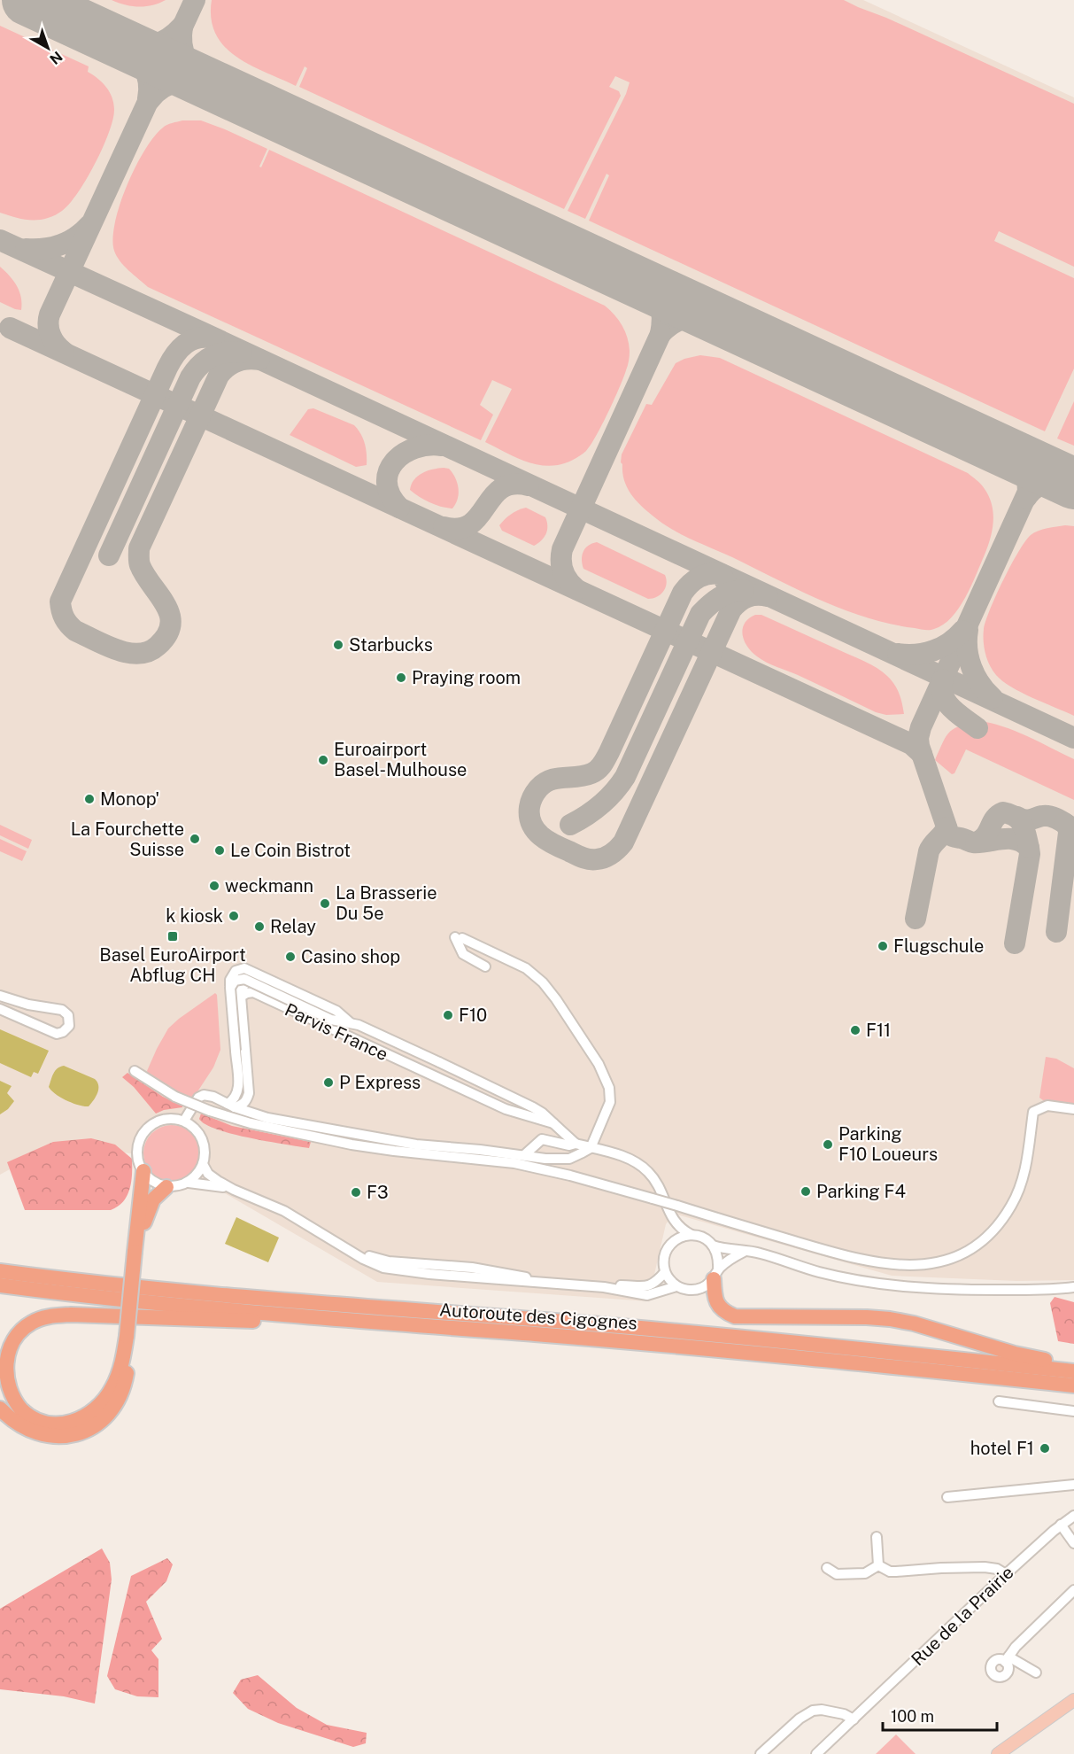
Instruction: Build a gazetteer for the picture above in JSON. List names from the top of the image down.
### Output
{
  "streets": {
    "highway": ["Autoroute des Cigognes"],
    "street": ["Parvis France", "Rue de la Prairie"]
  },
  "places": {
    "other": [
      "Starbucks",
      "Praying room",
      "Euroairport Basel-Mulhouse",
      "Monop'",
      "La Fourchette Suisse",
      "Le Coin Bistrot",
      "weckmann",
      "La Brasserie Du 5e",
      "k kiosk",
      "Relay",
      "Flugschule",
      "Casino shop",
      "F10",
      "F11",
      "P Express",
      "Parking F10 Loueurs",
      "Parking F4",
      "F3",
      "hotel F1"
    ],
    "transit": ["Basel EuroAirport Abflug CH"]
  },
  "scale_bar": "100 m",
  "north": "bottom right"
}
